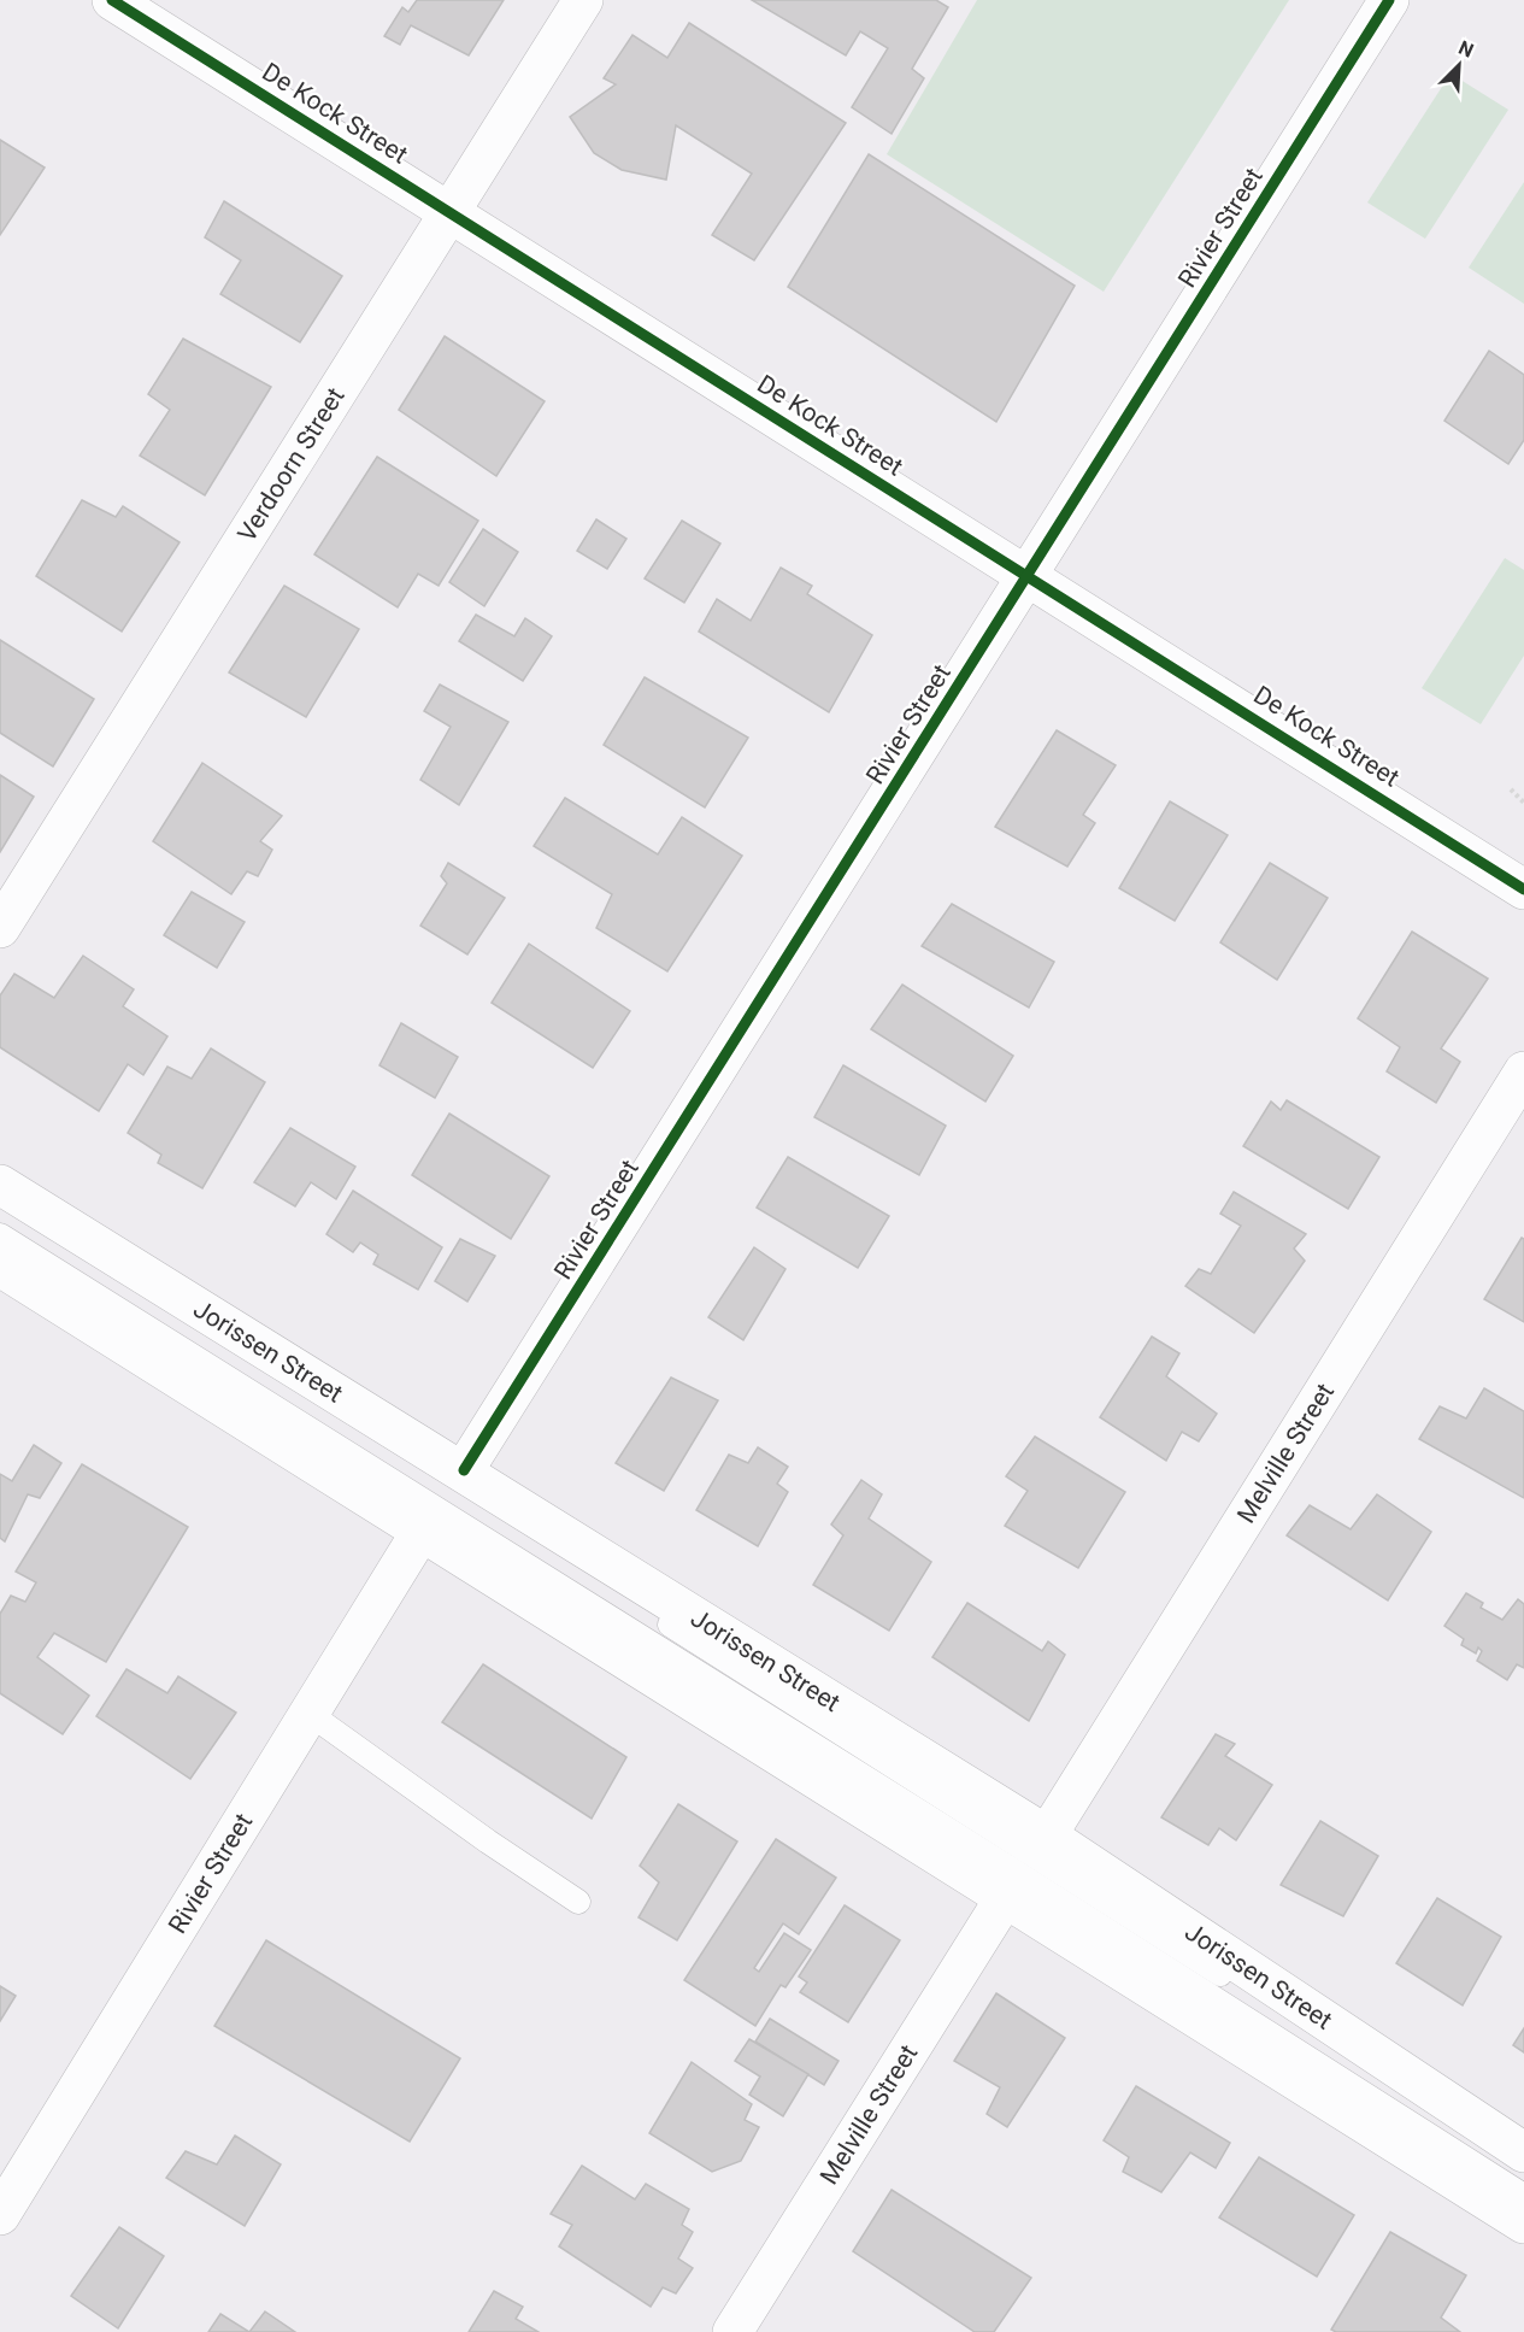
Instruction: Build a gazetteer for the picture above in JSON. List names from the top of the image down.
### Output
{
  "streets": {
    "street": [
      "De Kock Street",
      "Rivier Street",
      "Verdoorn Street",
      "Jorissen Street",
      "Melville Street"
    ]
  },
  "crossings": [
    ["De Kock Street", "Rivier Street"],
    ["De Kock Street", "Verdoorn Street"],
    ["Rivier Street", "Jorissen Street"],
    ["Jorissen Street", "Melville Street"]
  ],
  "north": "top right"
}
